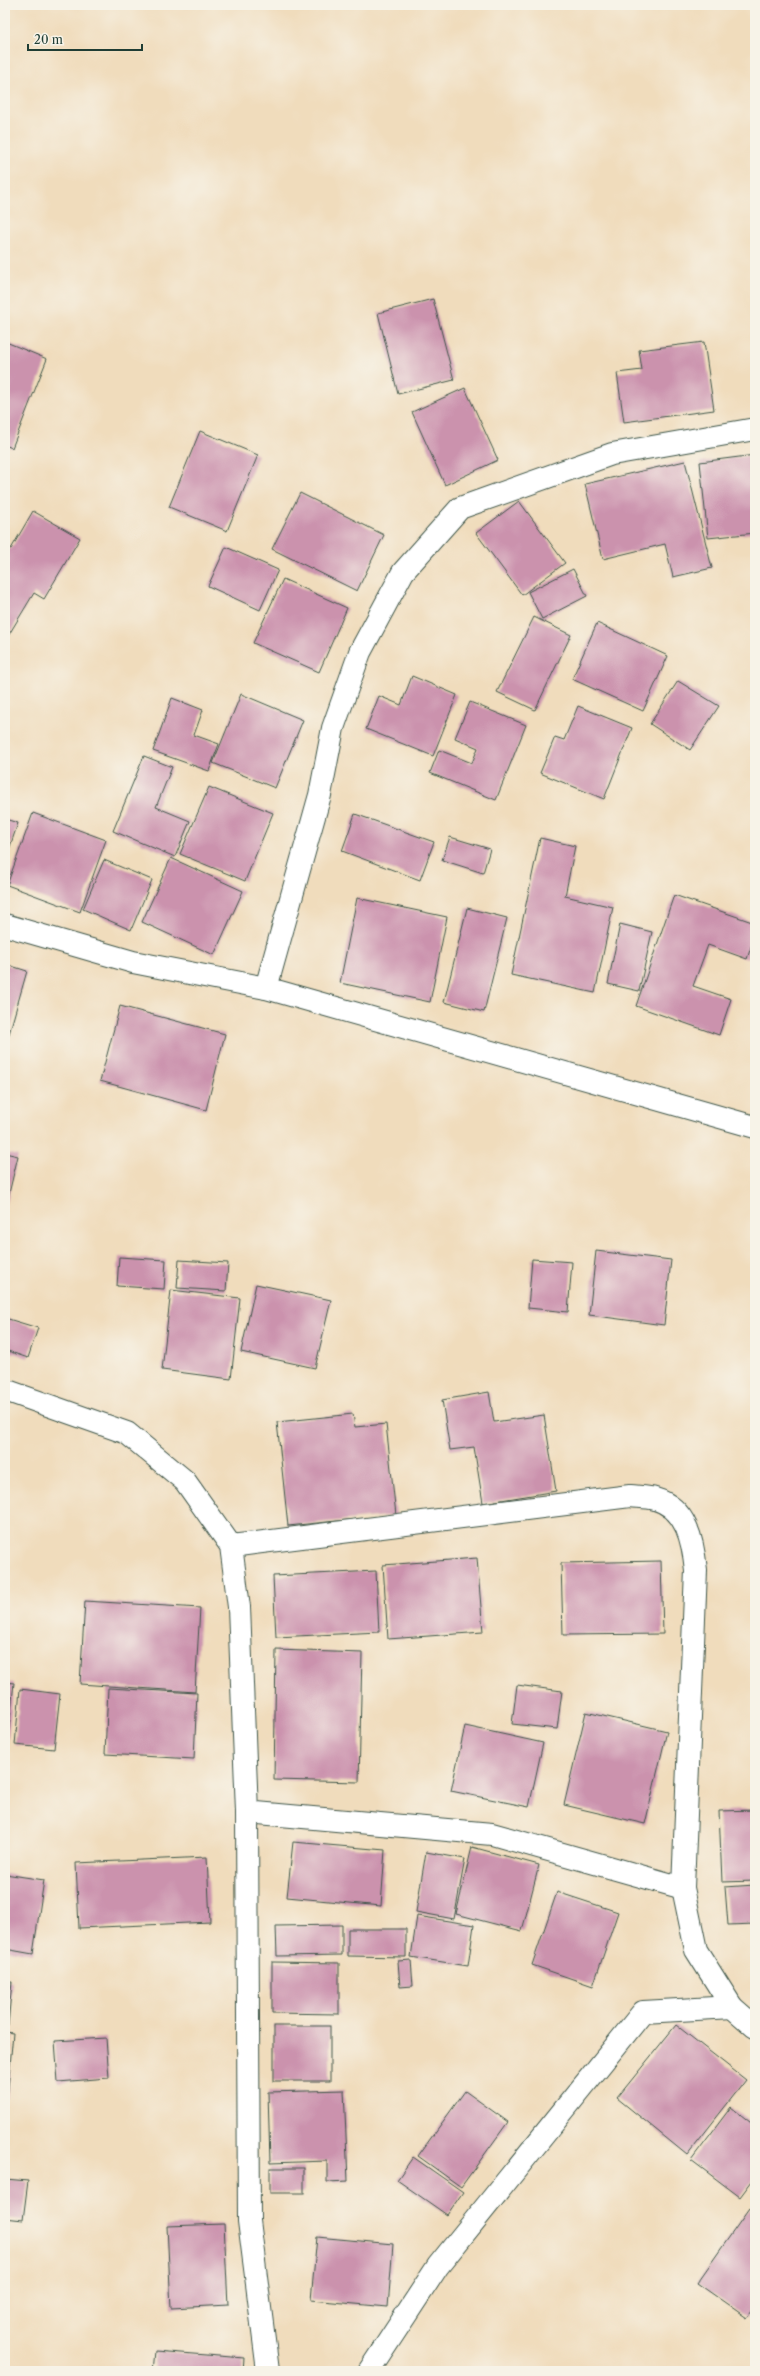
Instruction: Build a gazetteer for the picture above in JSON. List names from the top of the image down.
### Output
{
  "scale_bar": "20 m"
}
